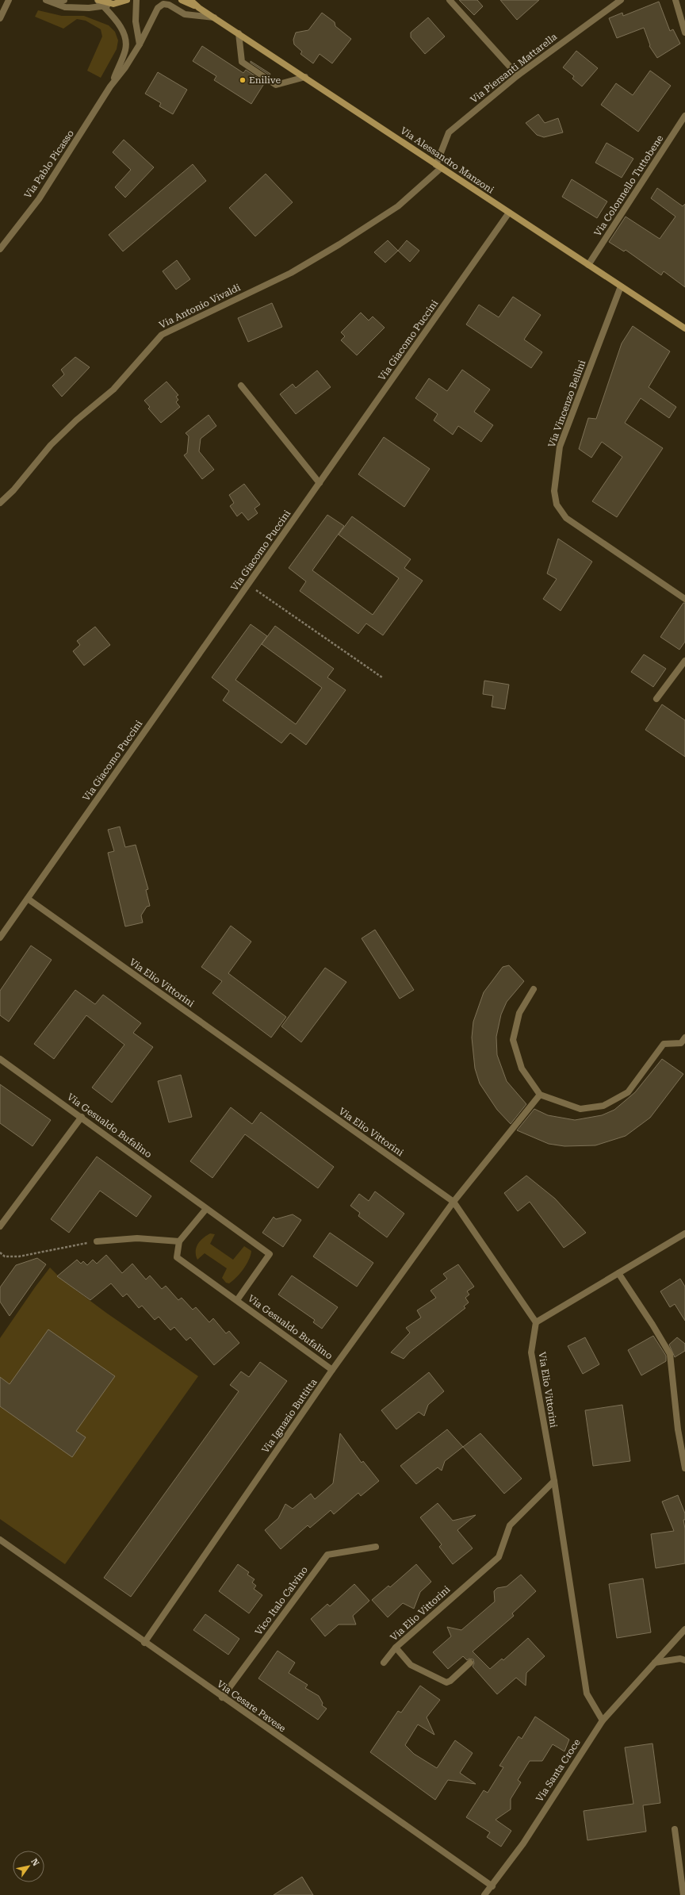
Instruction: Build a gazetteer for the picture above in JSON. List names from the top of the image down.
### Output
{
  "streets": {
    "main road": ["Via Alessandro Manzoni"],
    "street": [
      "Via Piersanti Mattarella",
      "Via Pablo Picasso",
      "Via Colonnello Tuttobene",
      "Via Antonio Vivaldi",
      "Via Giacomo Puccini",
      "Via Vincenzo Bellini",
      "Via Elio Vittorini",
      "Via Gesualdo Bufalino",
      "Via Ignazio Buttitta",
      "Vico Italo Calvino",
      "Via Cesare Pavese",
      "Via Santa Croce"
    ]
  },
  "crossings": [
    ["Via Piersanti Mattarella", "Via Alessandro Manzoni"],
    ["Via Piersanti Mattarella", "Via Antonio Vivaldi"],
    ["Via Alessandro Manzoni", "Via Pablo Picasso"],
    ["Via Alessandro Manzoni", "Via Colonnello Tuttobene"],
    ["Via Alessandro Manzoni", "Via Antonio Vivaldi"],
    ["Via Alessandro Manzoni", "Via Giacomo Puccini"],
    ["Via Alessandro Manzoni", "Via Vincenzo Bellini"],
    ["Via Giacomo Puccini", "Via Elio Vittorini"],
    ["Via Elio Vittorini", "Via Ignazio Buttitta"],
    ["Via Elio Vittorini", "Via Santa Croce"],
    ["Via Gesualdo Bufalino", "Via Ignazio Buttitta"],
    ["Via Ignazio Buttitta", "Via Cesare Pavese"],
    ["Vico Italo Calvino", "Via Cesare Pavese"],
    ["Via Cesare Pavese", "Via Santa Croce"]
  ],
  "places": ["Enilive"],
  "north": "top right"
}
